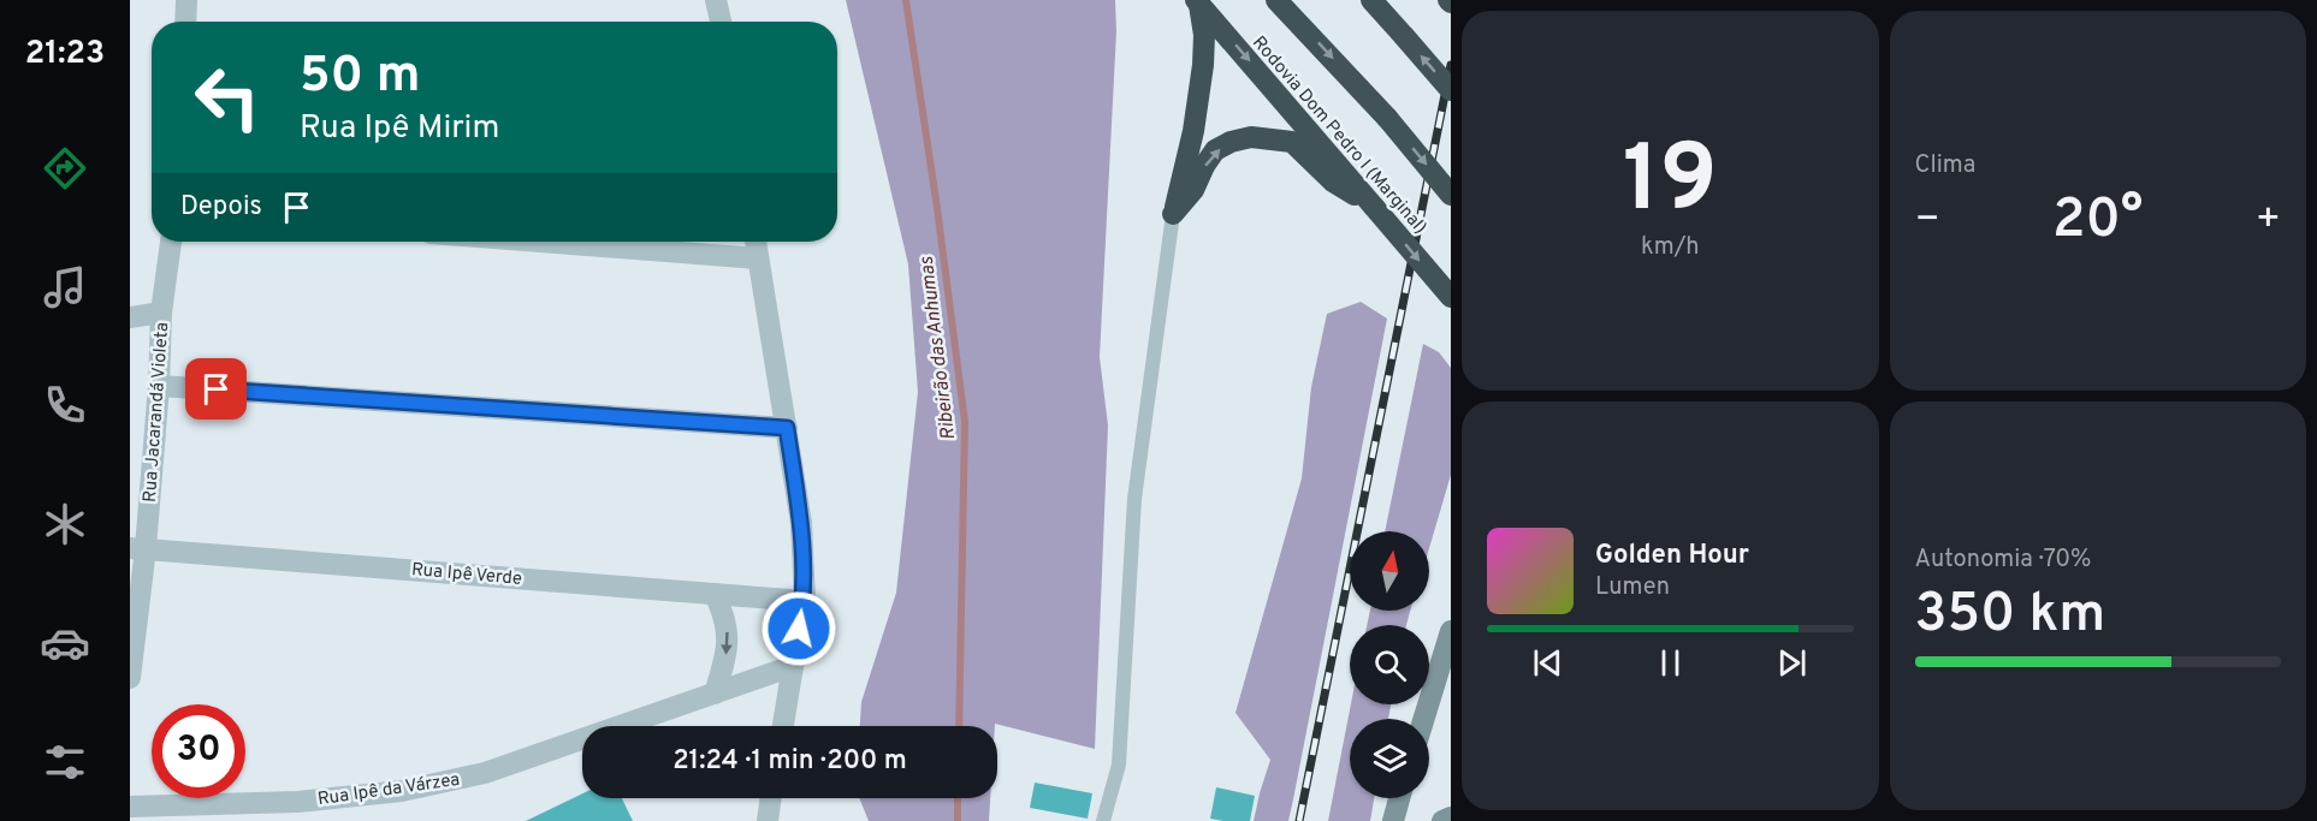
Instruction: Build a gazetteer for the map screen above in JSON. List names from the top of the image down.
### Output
{
  "streets": {
    "highway": ["Rodovia Dom Pedro I (Marginal)"],
    "street": ["Rua Jacarandá Violeta", "Rua Ipê Verde", "Rua Ipê da Várzea"]
  },
  "crossings": [
    ["Rua Jacarandá Violeta", "Rua Ipê Verde"]
  ],
  "water": ["Ribeirão das Anhumas"],
  "north": "top",
  "page": {
    "tabs": "21:23",
    "tile": [
      ["19", "km/h"],
      "Clima",
      ["Autonomia · 70%", "350 km"]
    ],
    "turn": ["50 m", "Rua Ipê Mirim"],
    "then": "Depois",
    "heat": ["−", "20°", "+"],
    "song": ["Golden Hour", "Lumen"],
    "limit": "30",
    "trip": "21:24 · 1 min · 200 m"
  }
}
